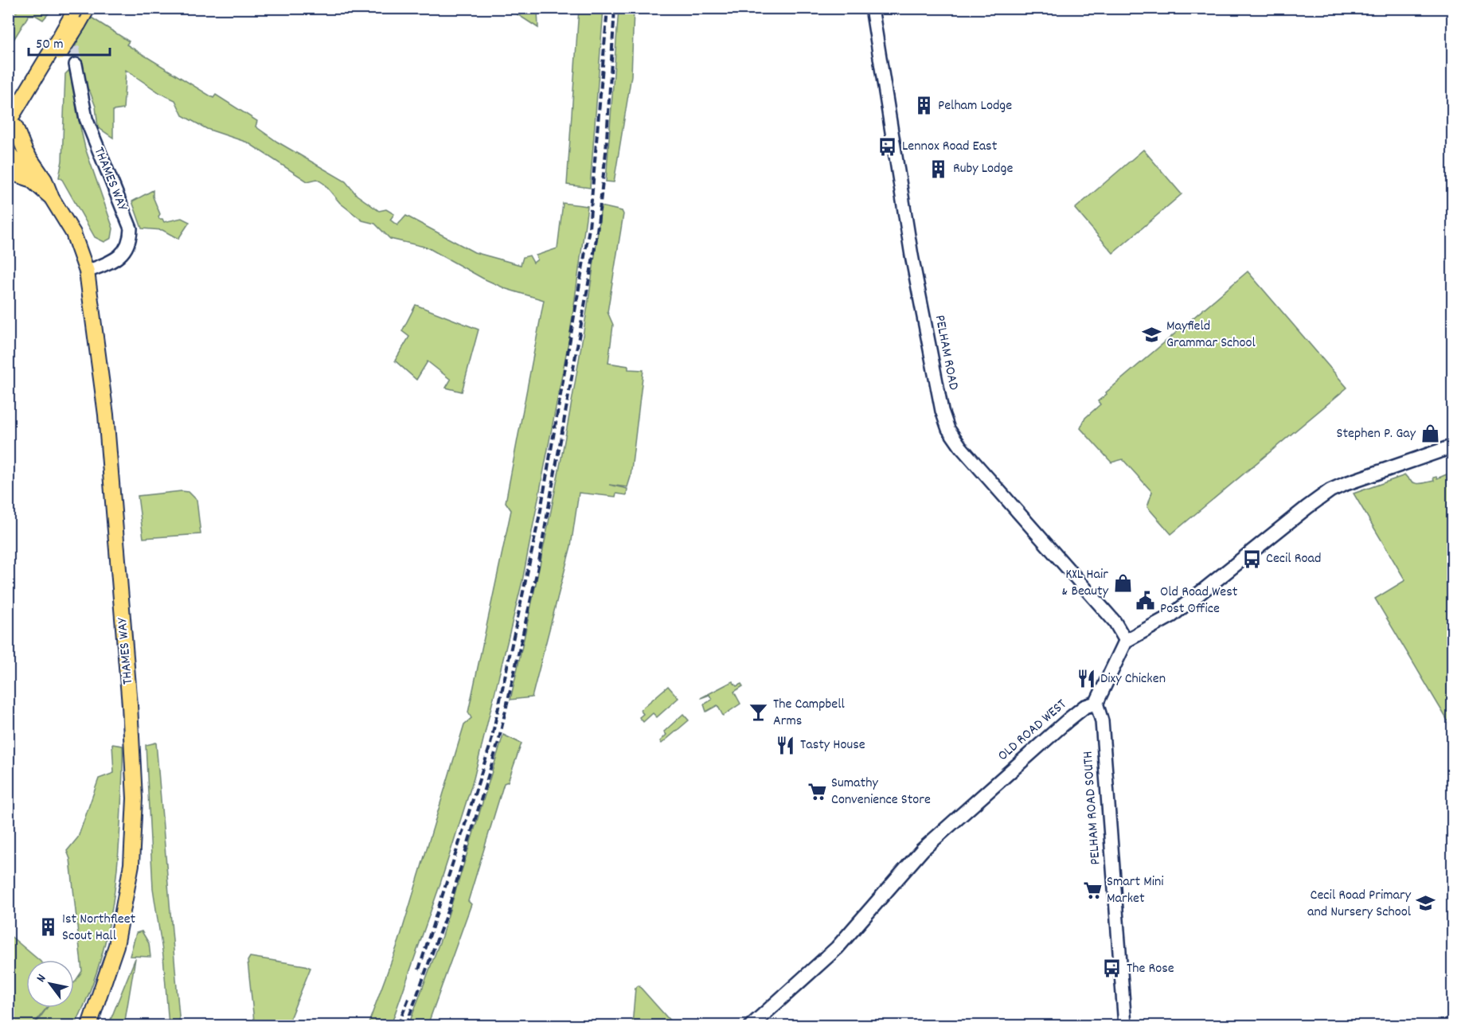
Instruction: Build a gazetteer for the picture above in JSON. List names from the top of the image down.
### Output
{
  "streets": {
    "main road": ["THAMES WAY", "OLD ROAD WEST"],
    "street": ["PELHAM ROAD", "PELHAM ROAD SOUTH"]
  },
  "crossings": [
    ["OLD ROAD WEST", "PELHAM ROAD SOUTH"]
  ],
  "places": {
    "building": ["Pelham Lodge", "Ruby Lodge", "1st Northfleet Scout Hall"],
    "bus stop": ["Lennox Road East", "Cecil Road", "The Rose"],
    "school or university": ["Mayfield Grammar School", "Cecil Road Primary and Nursery School"],
    "shop": ["Stephen P. Gay", "KXL Hair & Beauty"],
    "public building": ["Old Road West Post Office"],
    "restaurant": ["Dixy Chicken", "Tasty House"],
    "bar": ["The Campbell Arms"],
    "supermarket": ["Sumathy Convenience Store", "Smart Mini Market"]
  },
  "scale_bar": "50 m",
  "north": "top left"
}
